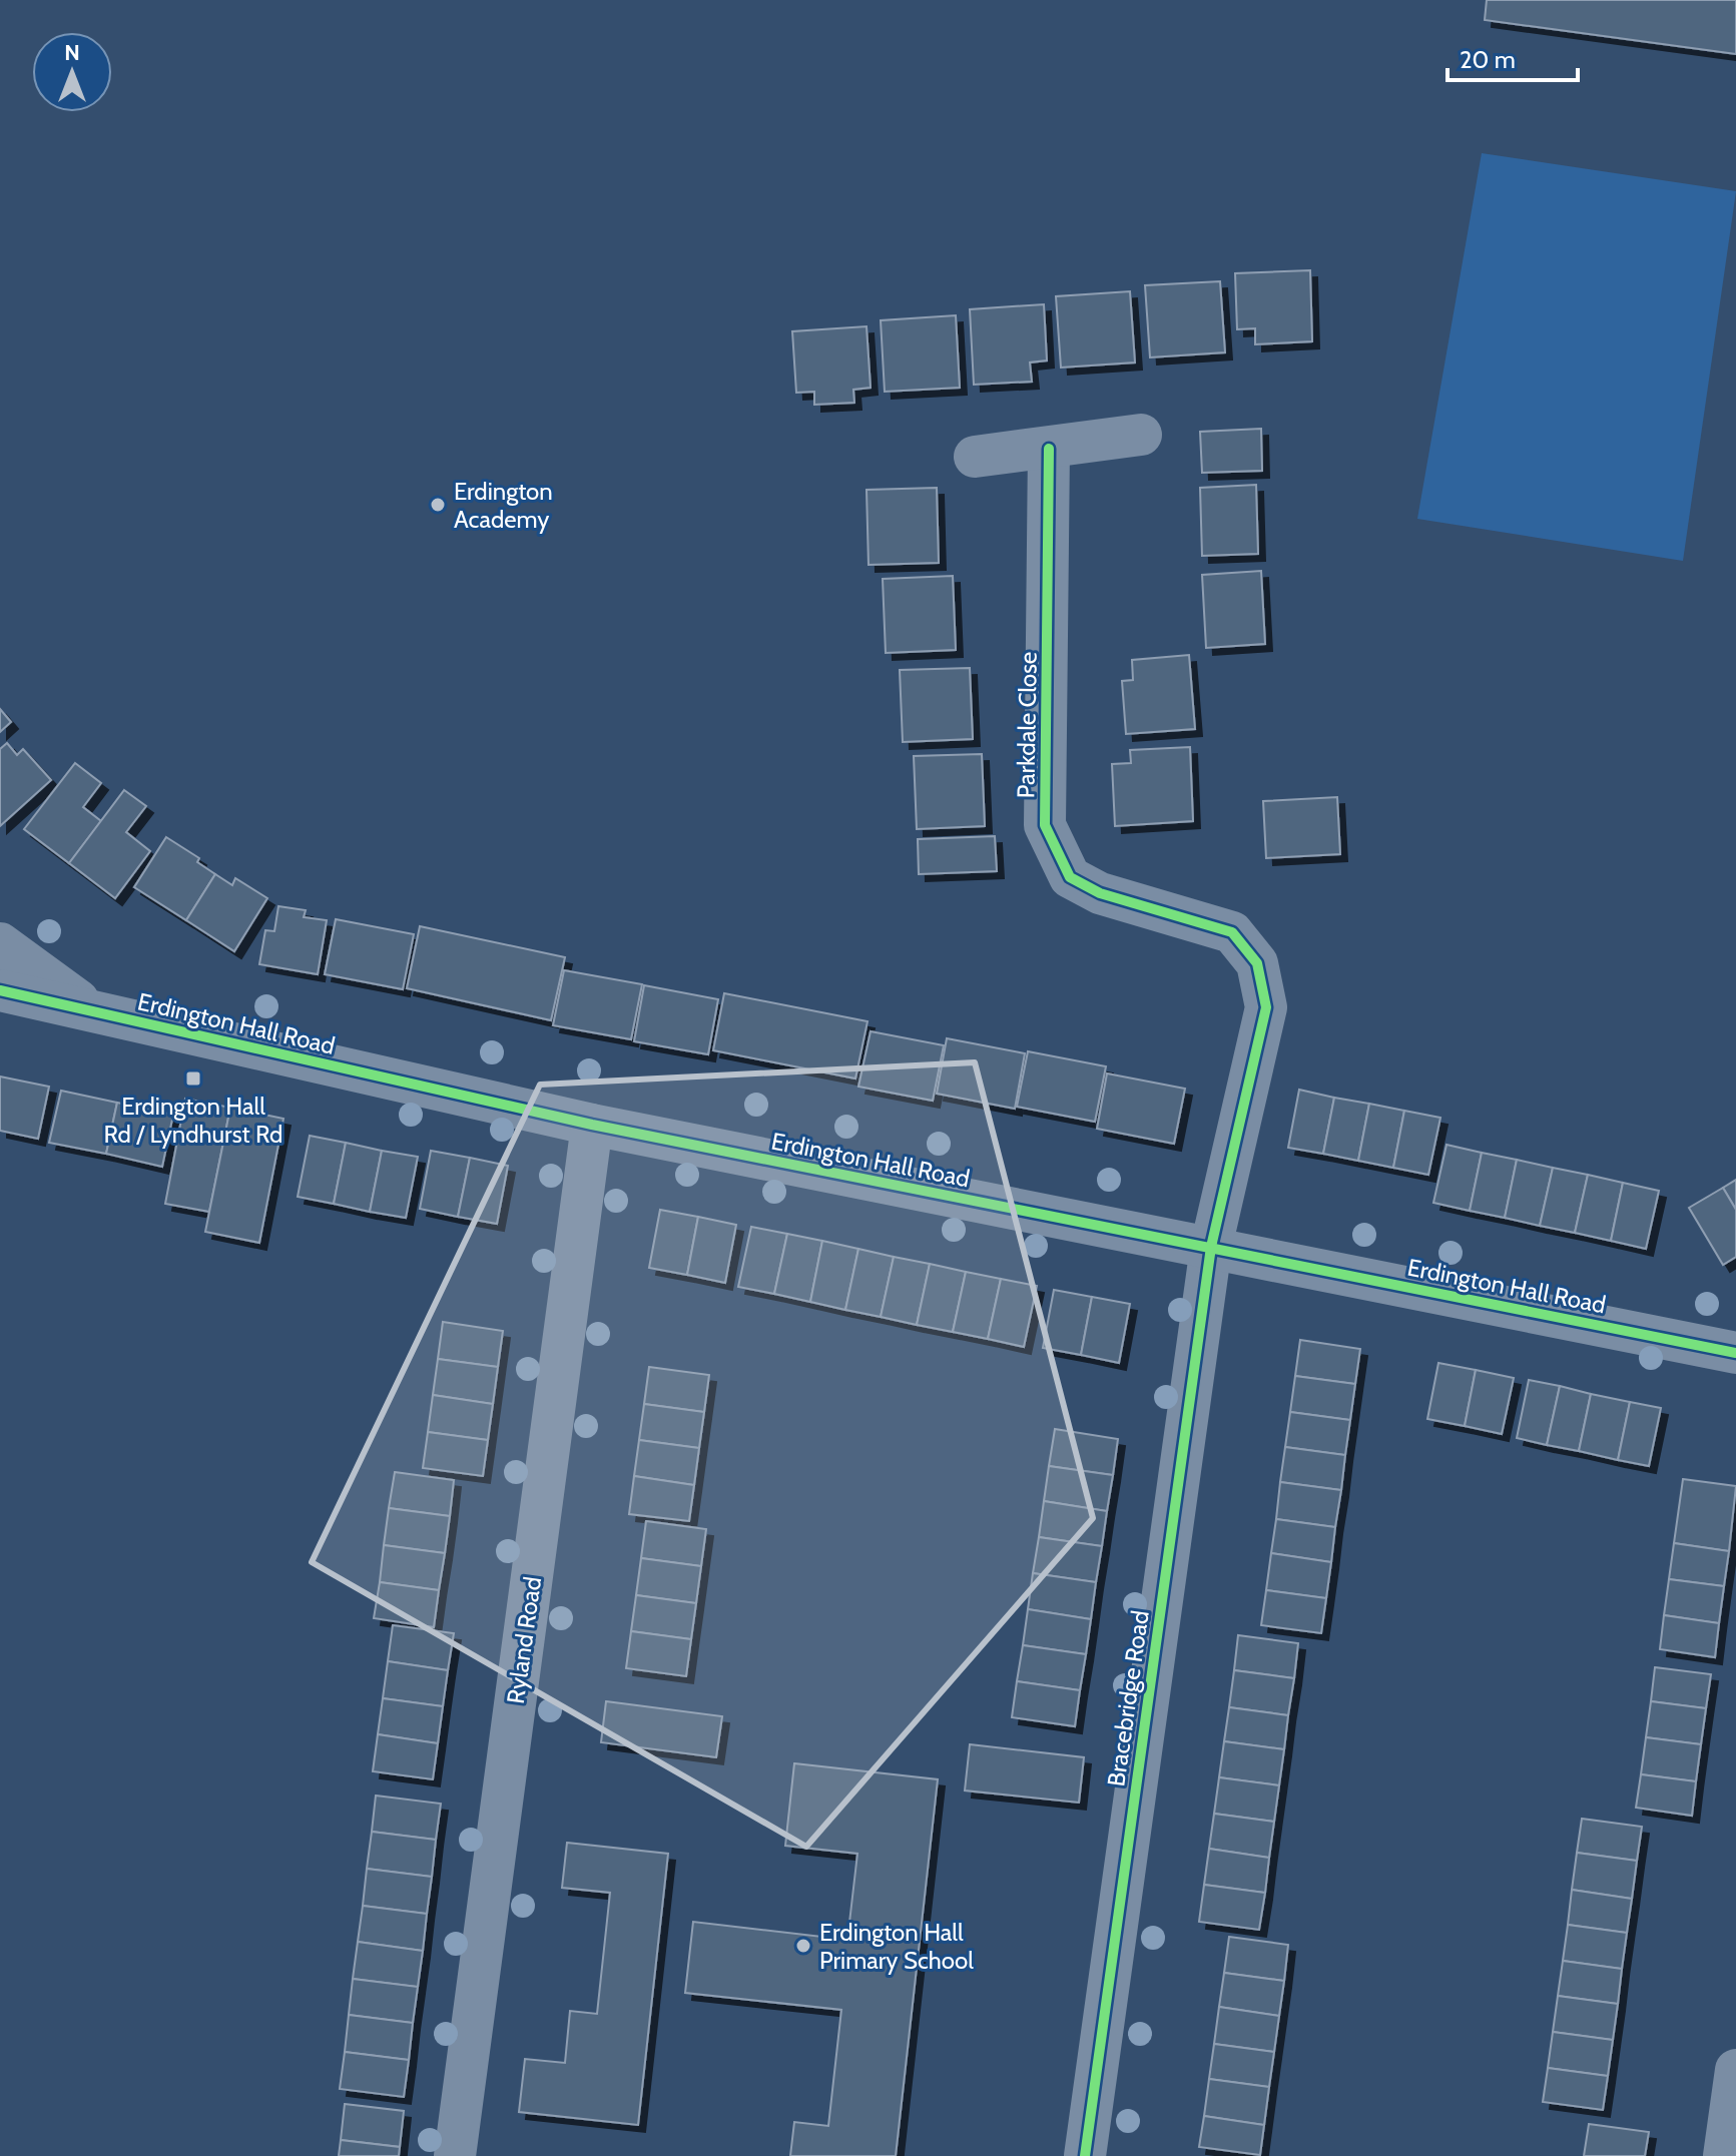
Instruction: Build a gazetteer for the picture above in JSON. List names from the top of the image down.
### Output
{
  "streets": {
    "street": [
      "Parkdale Close",
      "Erdington Hall Road",
      "Ryland Road",
      "Bracebridge Road"
    ]
  },
  "crossings": [
    ["Parkdale Close", "Erdington Hall Road"],
    ["Parkdale Close", "Bracebridge Road"],
    ["Erdington Hall Road", "Ryland Road"],
    ["Erdington Hall Road", "Bracebridge Road"]
  ],
  "places": {
    "other": ["Erdington Academy", "Erdington Hall Primary School"],
    "transit": ["Erdington Hall Rd / Lyndhurst Rd"]
  },
  "scale_bar": "20 m",
  "north": "top"
}
